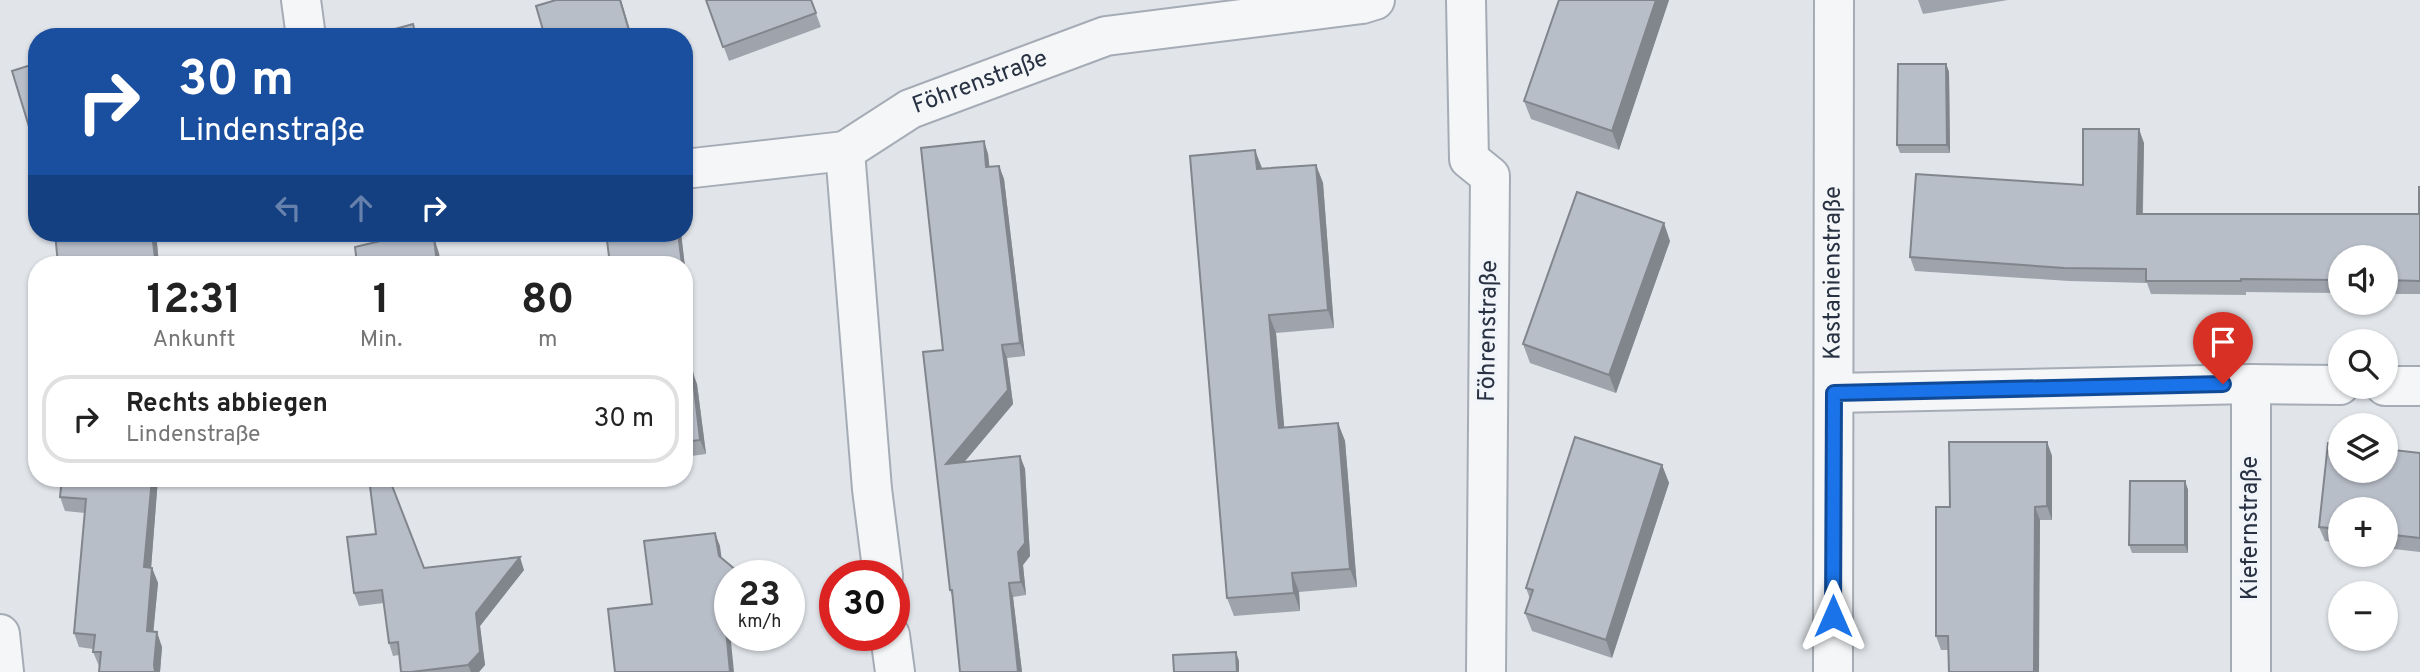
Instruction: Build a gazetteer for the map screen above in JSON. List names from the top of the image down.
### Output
{
  "streets": {
    "street": ["Föhrenstraße", "Kastanienstraße", "Kiefernstraße"]
  },
  "page": {
    "turn": ["30 m", "Lindenstraße"],
    "map_buttons": ["+", "−"],
    "eta": [
      "12:31",
      "Ankunft",
      "1",
      "Min.",
      "80",
      "m"
    ],
    "list": [
      {
        "name": "Rechts abbiegen",
        "note": "Lindenstraße",
        "value": "30 m"
      }
    ],
    "speed": "23 km/h",
    "limit": "30"
  }
}
